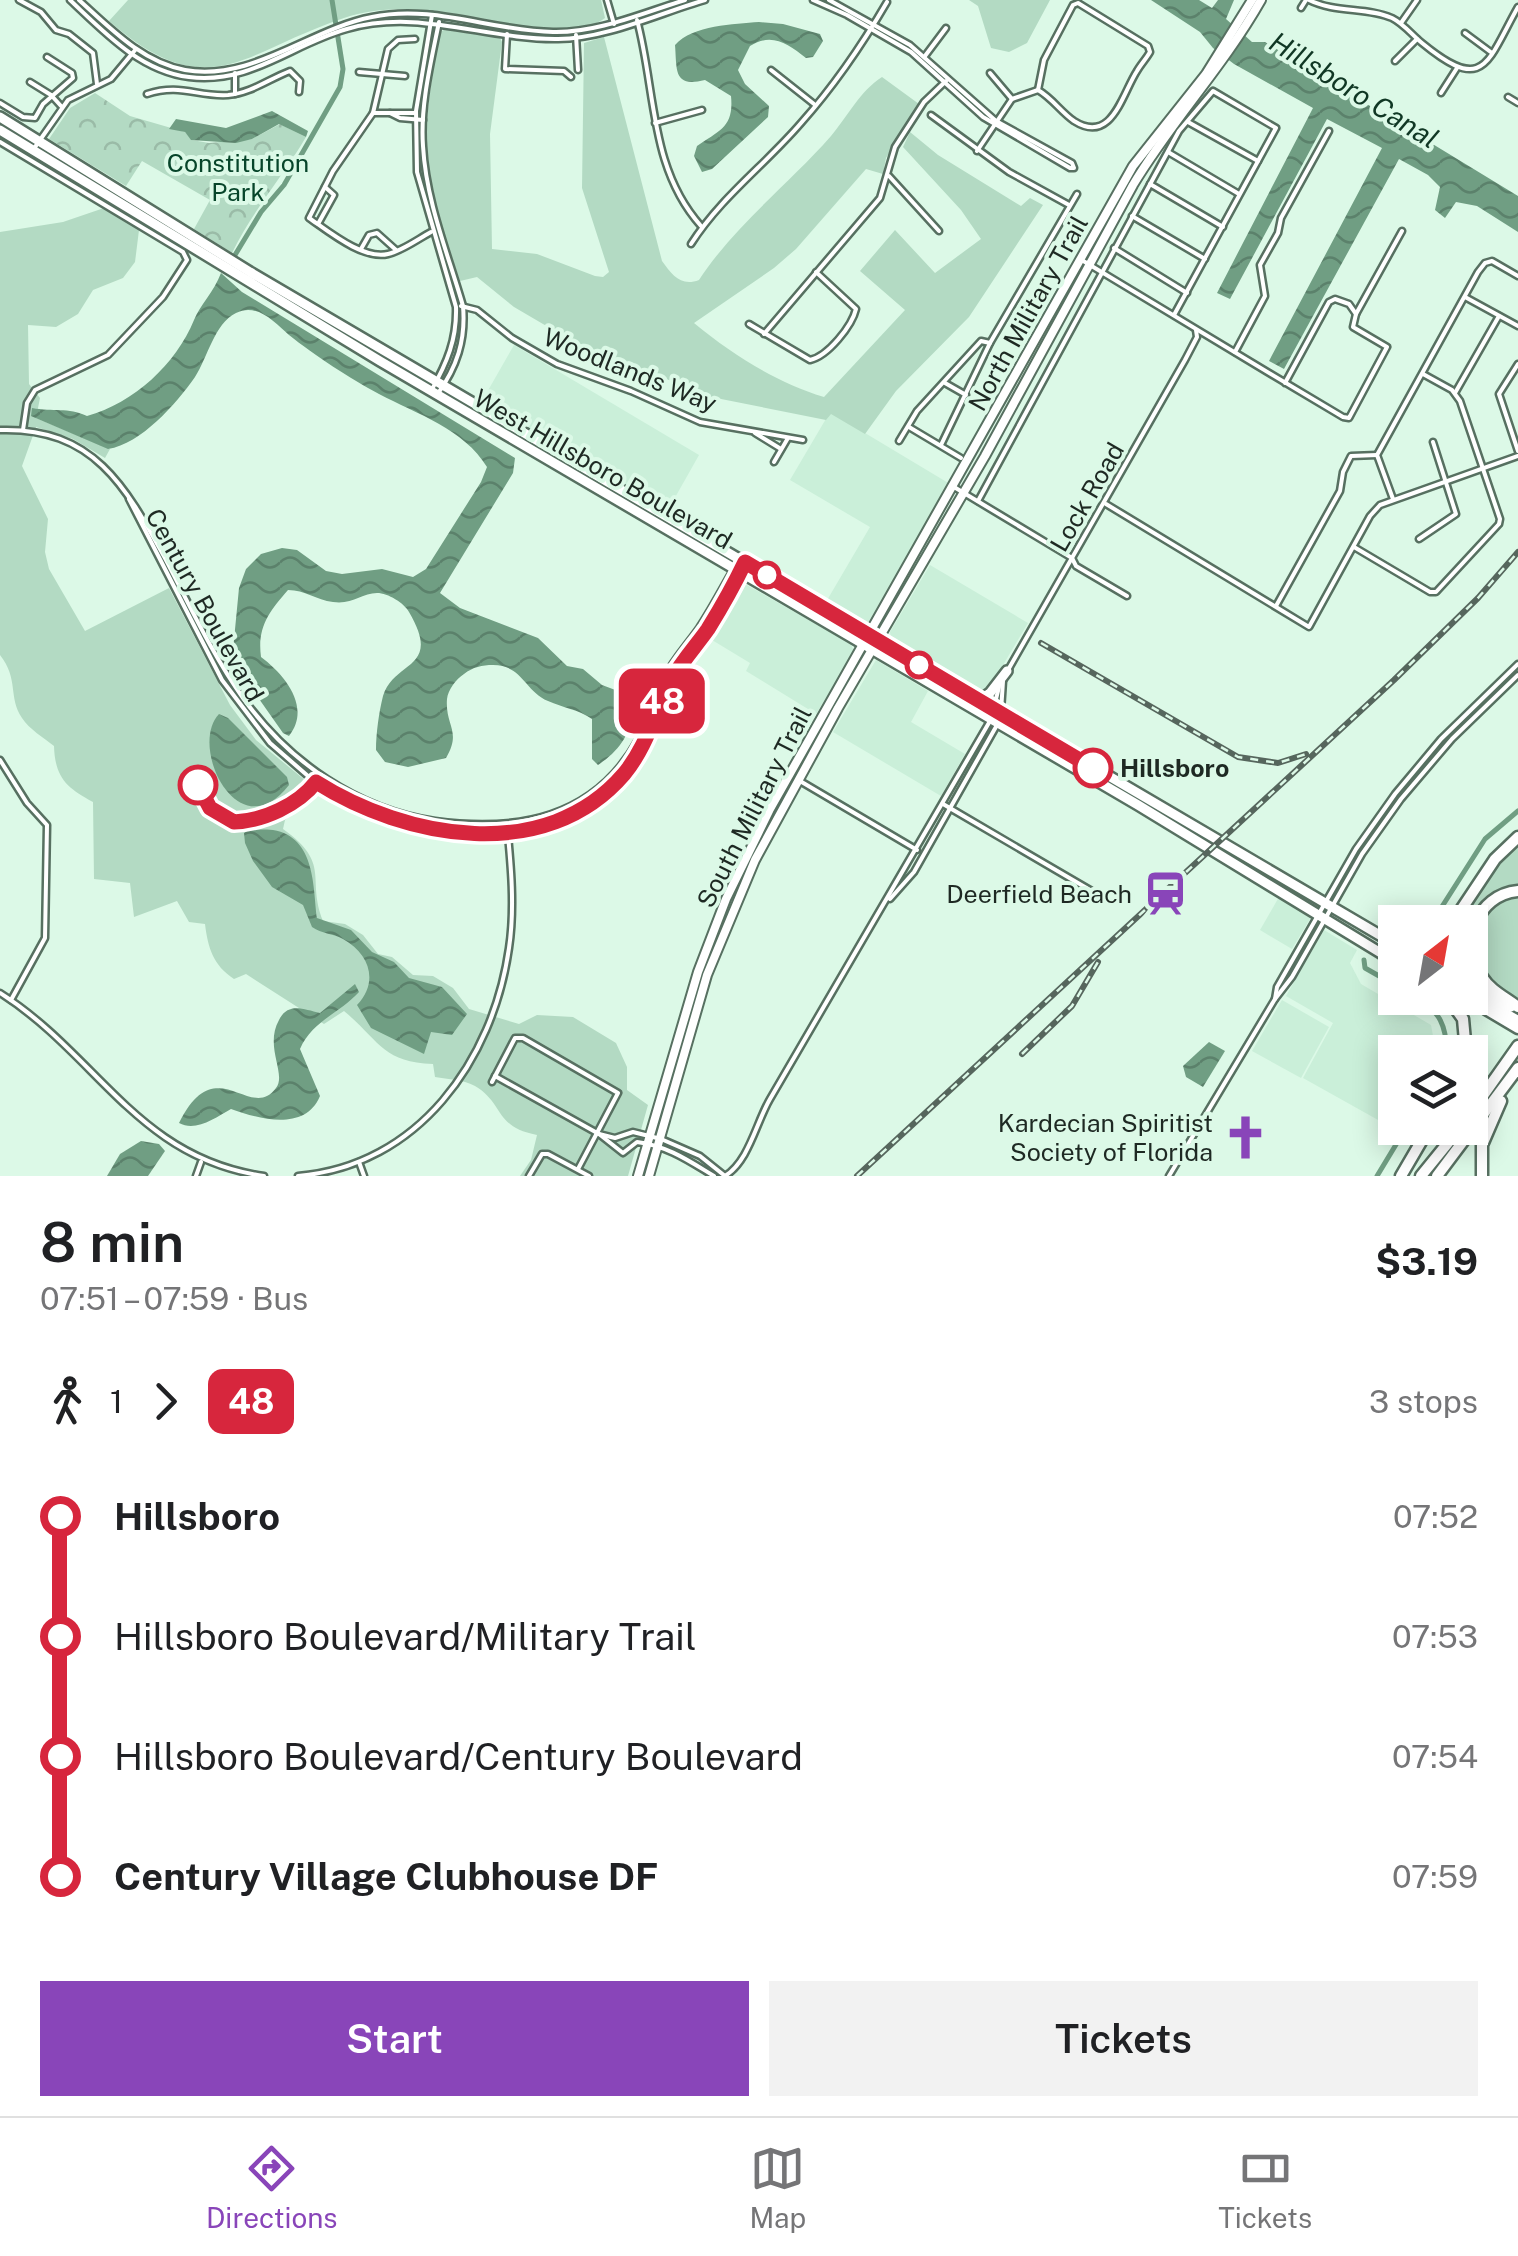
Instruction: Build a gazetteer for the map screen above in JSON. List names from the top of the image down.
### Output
{
  "streets": {
    "main road": ["West Hillsboro Boulevard"],
    "street": [
      "North Military Trail",
      "Woodlands Way",
      "Lock Road",
      "Century Boulevard",
      "South Military Trail"
    ]
  },
  "crossings": [
    ["North Military Trail", "West Hillsboro Boulevard"],
    ["North Military Trail", "South Military Trail"],
    ["West Hillsboro Boulevard", "Lock Road"],
    ["West Hillsboro Boulevard", "Century Boulevard"],
    ["West Hillsboro Boulevard", "South Military Trail"]
  ],
  "water": ["Hillsboro Canal"],
  "parks": ["Constitution Park"],
  "places": {
    "other": ["Hillsboro"],
    "station": ["Deerfield Beach"],
    "church": ["Kardecian Spiritist Society of Florida"]
  },
  "lines": ["bus line 48"],
  "north": "top right",
  "page": {
    "on_map": "48",
    "heading": ["8 min", "07:51 – 07:59 · Bus", "$3.19"],
    "legs": ["1", "48", "3 stops"],
    "list": [
      {
        "name": "Hillsboro",
        "value": "07:52"
      },
      {
        "name": "Hillsboro Boulevard/Military Trail",
        "value": "07:53"
      },
      {
        "name": "Hillsboro Boulevard/Century Boulevard",
        "value": "07:54"
      },
      {
        "name": "Century Village Clubhouse DF",
        "value": "07:59"
      }
    ],
    "buttons": ["Start", "Tickets"],
    "tabs": ["Directions", "Map", "Tickets"]
  }
}
